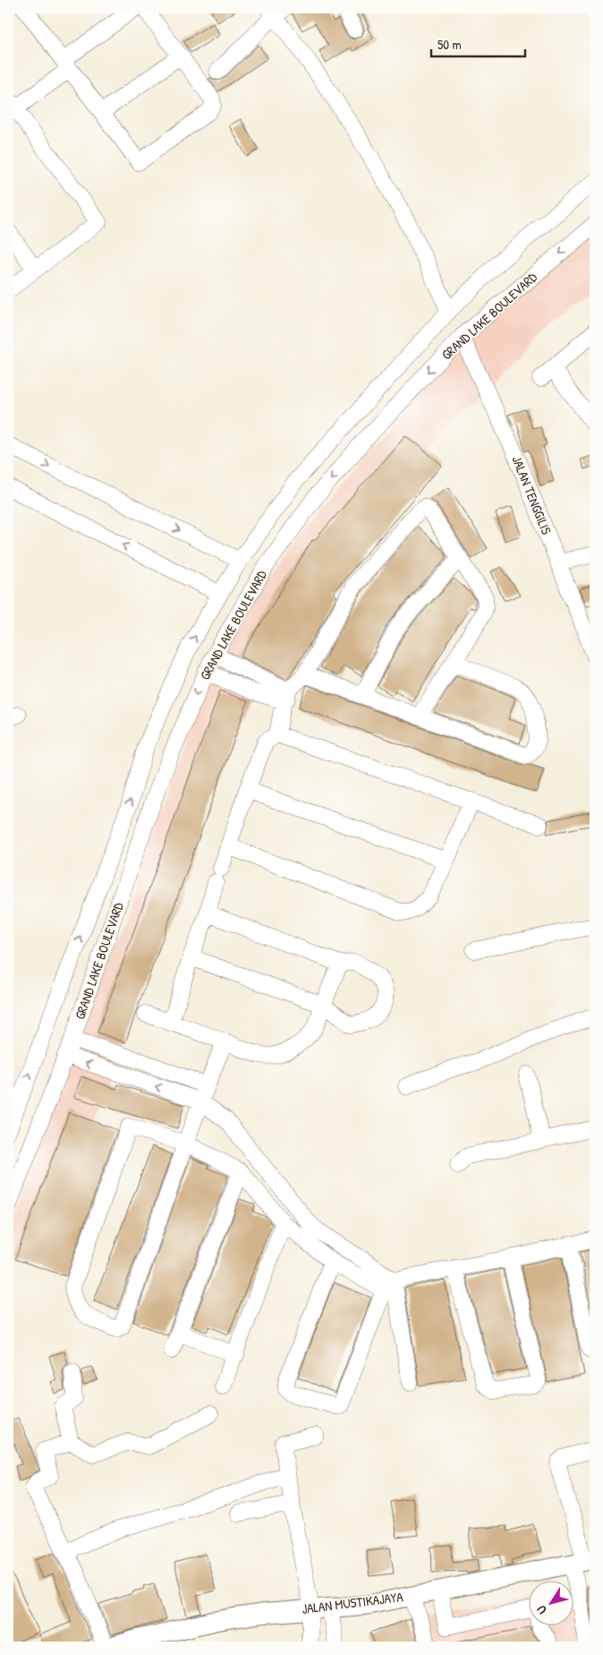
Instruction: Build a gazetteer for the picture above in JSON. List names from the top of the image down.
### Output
{
  "streets": {
    "main road": ["JALAN MUSTIKAJAYA"],
    "street": ["GRAND LAKE BOULEVARD", "JALAN TENGGILIS"]
  },
  "crossings": [
    ["GRAND LAKE BOULEVARD", "JALAN TENGGILIS"]
  ],
  "scale_bar": "50 m",
  "north": "bottom left"
}
